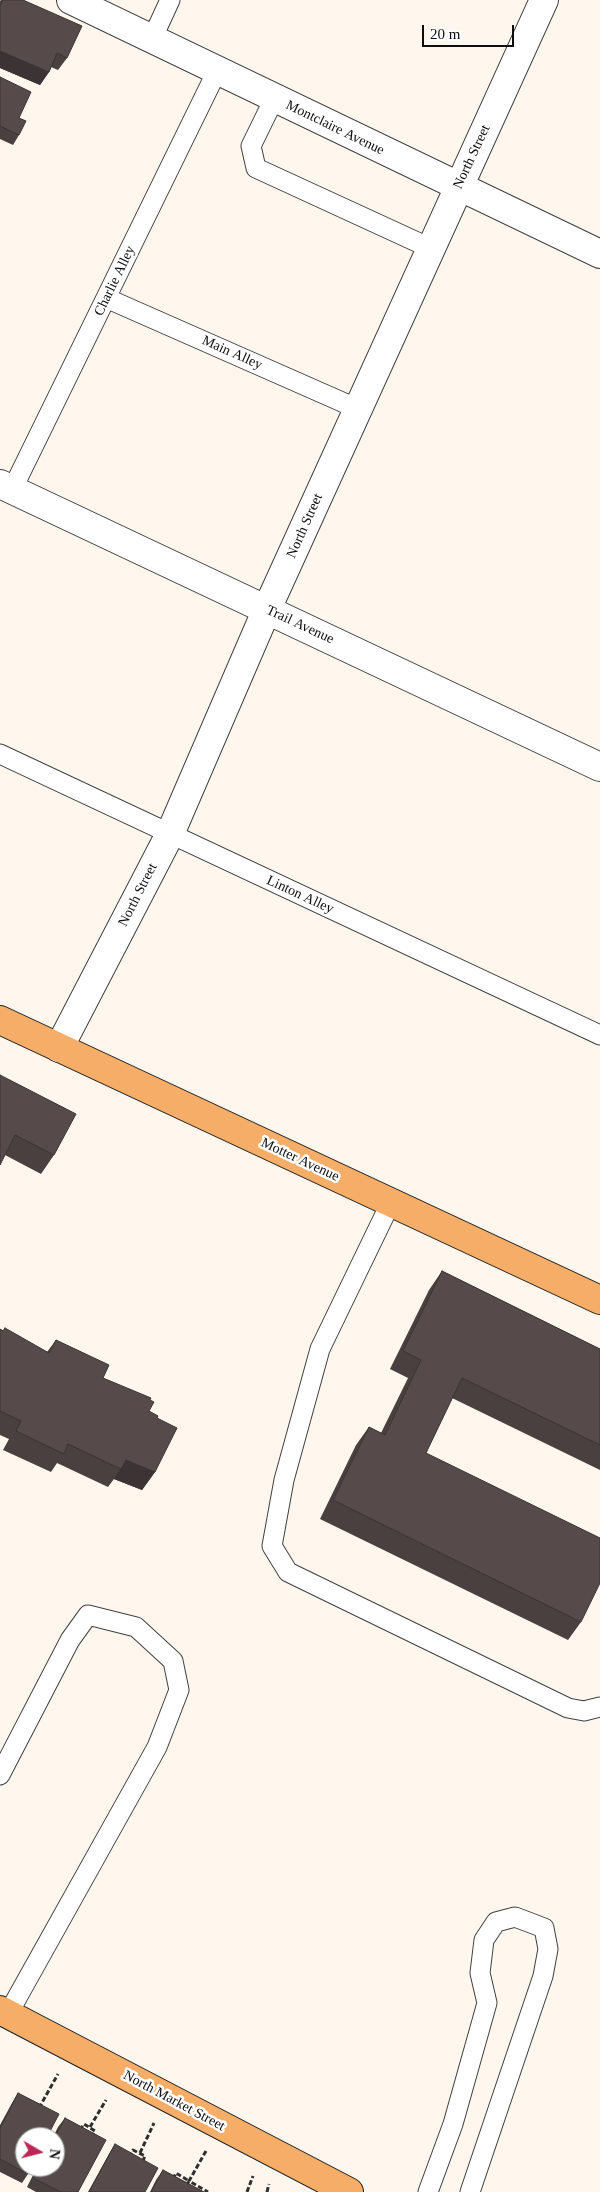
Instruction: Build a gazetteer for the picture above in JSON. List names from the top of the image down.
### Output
{
  "streets": {
    "main road": ["Motter Avenue", "North Market Street"],
    "street": ["Montclaire Avenue", "North Street", "Trail Avenue"],
    "lane": ["Charlie Alley", "Main Alley", "Linton Alley"]
  },
  "crossings": [
    ["Montclaire Avenue", "North Street"],
    ["Montclaire Avenue", "Charlie Alley"],
    ["North Street", "Main Alley"],
    ["North Street", "Trail Avenue"],
    ["North Street", "Linton Alley"],
    ["North Street", "Motter Avenue"],
    ["Charlie Alley", "Main Alley"],
    ["Charlie Alley", "Trail Avenue"]
  ],
  "scale_bar": "20 m",
  "north": "right"
}
